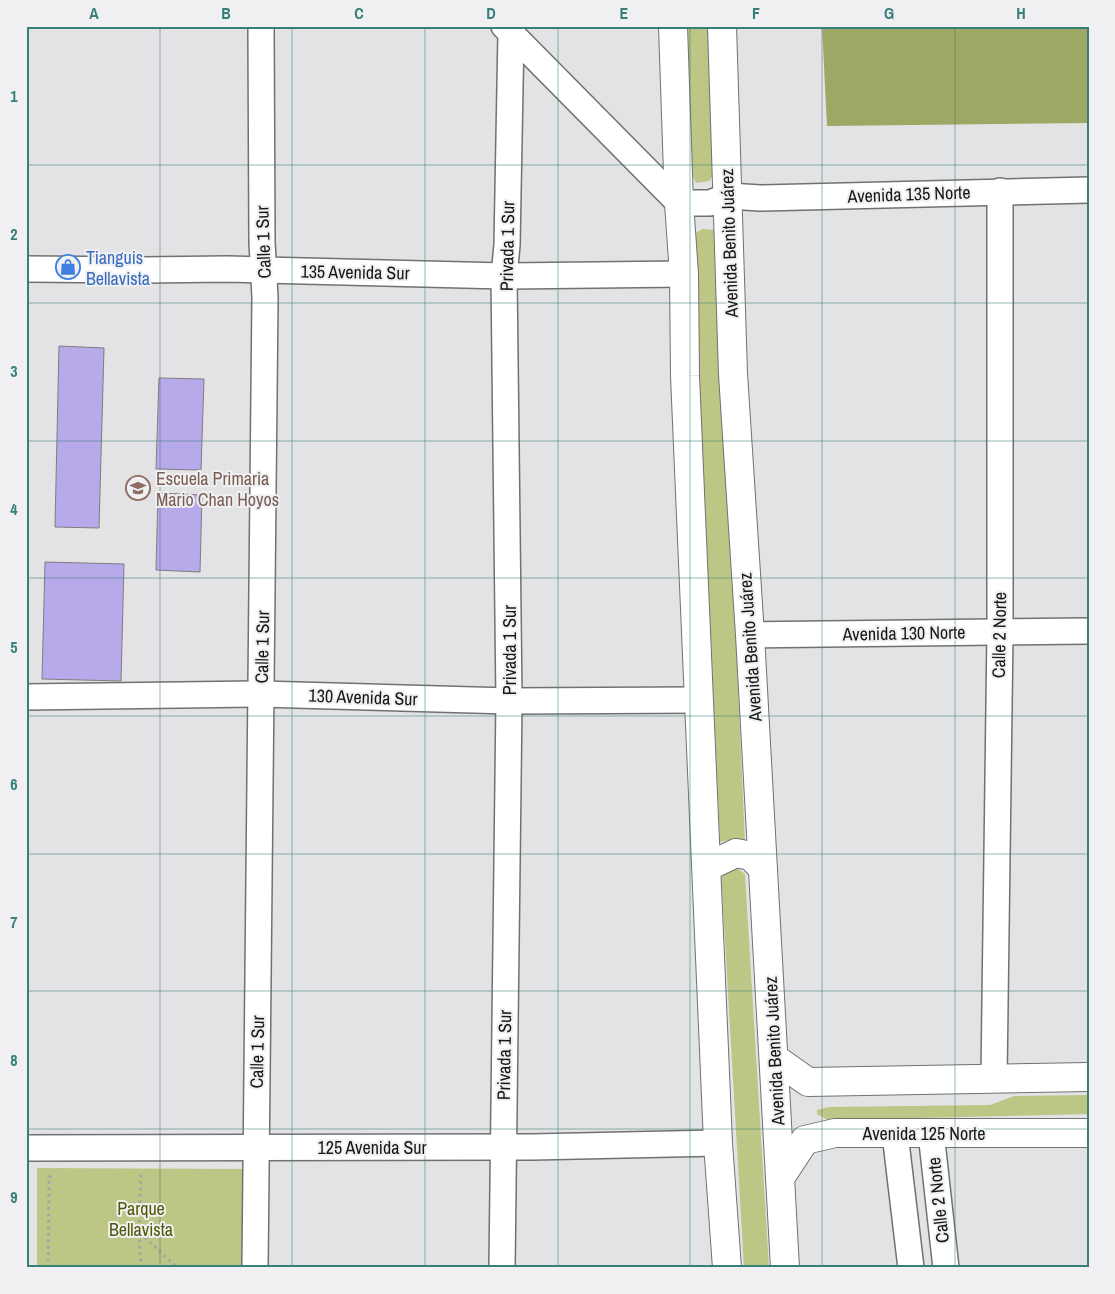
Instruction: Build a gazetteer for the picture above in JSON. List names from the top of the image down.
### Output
{
  "streets": {
    "main road": ["Avenida Benito Juárez", "Avenida 125 Norte"],
    "street": [
      "Avenida 135 Norte",
      "Calle 1 Sur",
      "Privada 1 Sur",
      "135 Avenida Sur",
      "Avenida 130 Norte",
      "Calle 2 Norte",
      "130 Avenida Sur",
      "125 Avenida Sur"
    ]
  },
  "crossings": [
    ["Avenida 135 Norte", "Avenida Benito Juárez"],
    ["Avenida 135 Norte", "Calle 2 Norte"],
    ["Calle 1 Sur", "135 Avenida Sur"],
    ["Calle 1 Sur", "130 Avenida Sur"],
    ["Calle 1 Sur", "125 Avenida Sur"],
    ["Avenida Benito Juárez", "Avenida 130 Norte"],
    ["Avenida Benito Juárez", "Avenida 125 Norte"],
    ["Privada 1 Sur", "135 Avenida Sur"],
    ["Privada 1 Sur", "130 Avenida Sur"],
    ["Privada 1 Sur", "125 Avenida Sur"],
    ["Avenida 130 Norte", "Calle 2 Norte"],
    ["Calle 2 Norte", "Avenida 125 Norte"]
  ],
  "parks": ["Parque Bellavista"],
  "places": {
    "shop": ["Tianguis Bellavista"],
    "school or university": ["Escuela Primaria Mario Chan Hoyos"]
  },
  "grid": {
    "columns": [
      "A",
      "B",
      "C",
      "D",
      "E",
      "F",
      "G",
      "H"
    ],
    "rows": [
      "1",
      "2",
      "3",
      "4",
      "5",
      "6",
      "7",
      "8",
      "9"
    ]
  }
}
